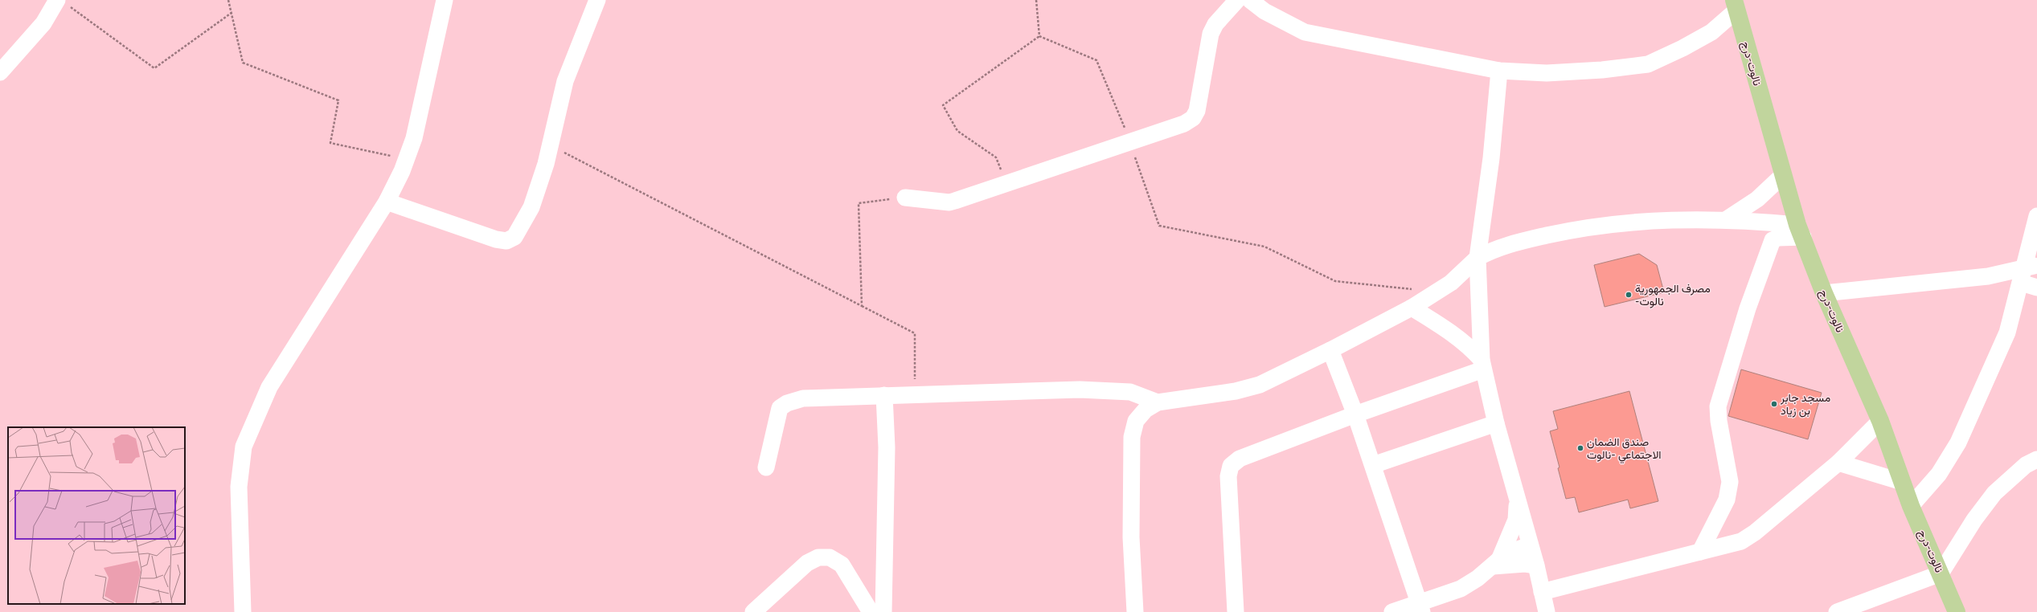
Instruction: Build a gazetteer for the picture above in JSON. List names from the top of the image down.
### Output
{
  "streets": {
    "main road": ["نالوت-درج"]
  },
  "places": ["مصرف الجمهورية -نالوت", "مسجد جابر بن زياد", "صندق الضمان الاجتماعي -نالوت"]
}
